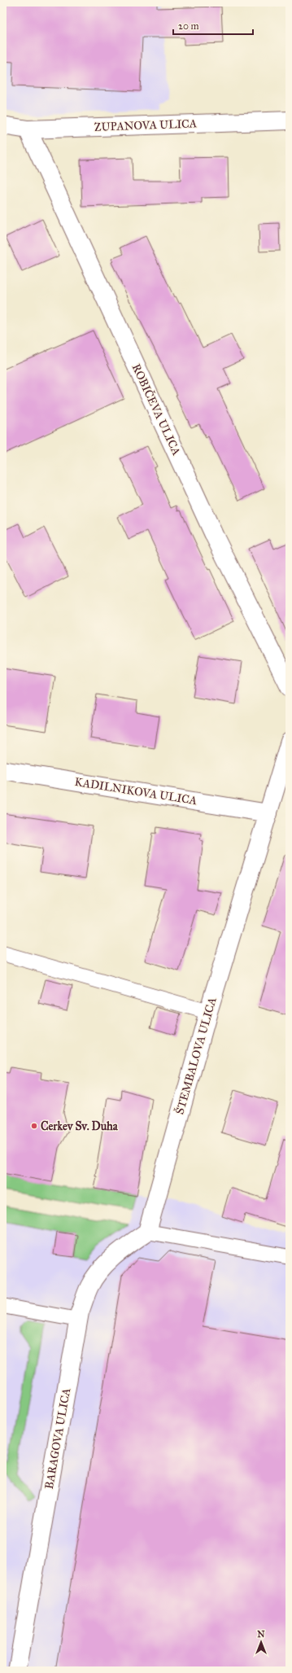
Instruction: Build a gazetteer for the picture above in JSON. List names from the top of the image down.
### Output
{
  "streets": {
    "street": [
      "ZUPANOVA ULICA",
      "ROBIČEVA ULICA",
      "KADILNIKOVA ULICA",
      "ŠTEMBALOVA ULICA",
      "BARAGOVA ULICA"
    ]
  },
  "crossings": [
    ["ZUPANOVA ULICA", "ROBIČEVA ULICA"],
    ["KADILNIKOVA ULICA", "ŠTEMBALOVA ULICA"],
    ["ŠTEMBALOVA ULICA", "BARAGOVA ULICA"]
  ],
  "places": ["Cerkev Sv. Duha"],
  "scale_bar": "20 m",
  "north": "top"
}
